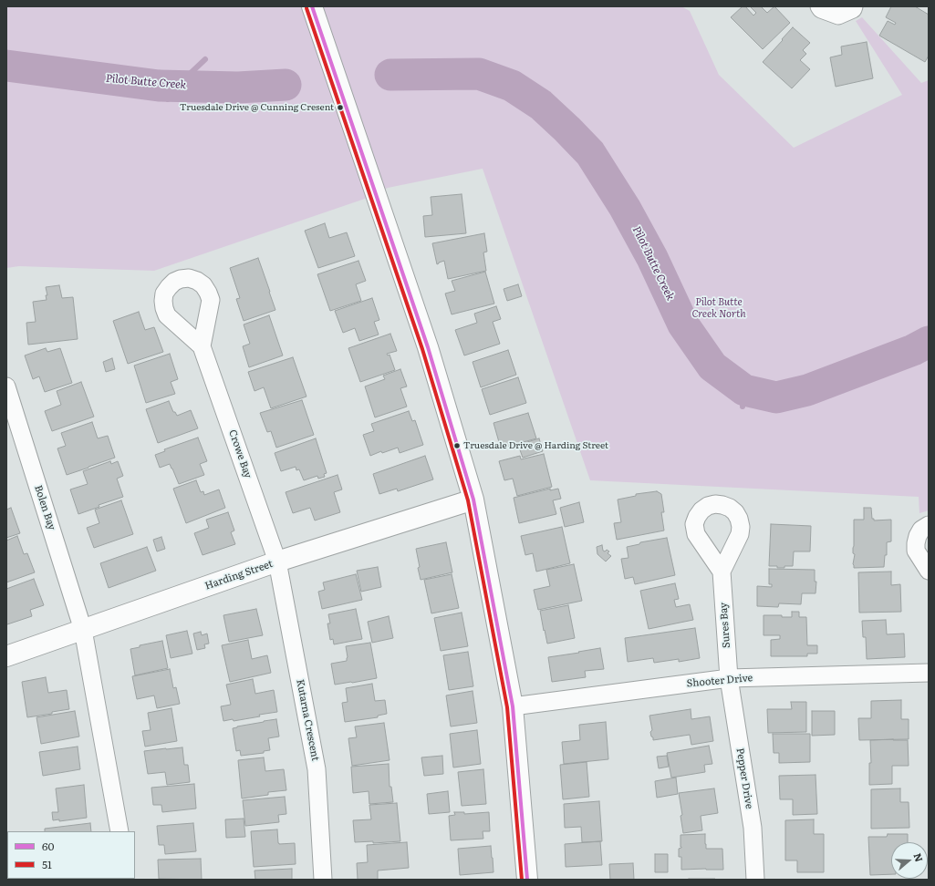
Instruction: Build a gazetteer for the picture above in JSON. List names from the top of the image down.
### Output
{
  "streets": {
    "street": [
      "Crowe Bay",
      "Bolen Bay",
      "Harding Street",
      "Sures Bay",
      "Shooter Drive",
      "Kutarna Crescent",
      "Pepper Drive"
    ]
  },
  "crossings": [
    ["Crowe Bay", "Harding Street"],
    ["Crowe Bay", "Kutarna Crescent"],
    ["Bolen Bay", "Harding Street"],
    ["Harding Street", "Kutarna Crescent"],
    ["Sures Bay", "Shooter Drive"],
    ["Sures Bay", "Pepper Drive"],
    ["Shooter Drive", "Pepper Drive"]
  ],
  "water": ["Pilot Butte Creek"],
  "parks": ["Pilot Butte Creek North"],
  "places": ["Truesdale Drive @ Cunning Cresent", "Truesdale Drive @ Harding Street"],
  "lines": ["transit line 60", "transit line 51"],
  "legend": ["60", "51"],
  "north": "right"
}
